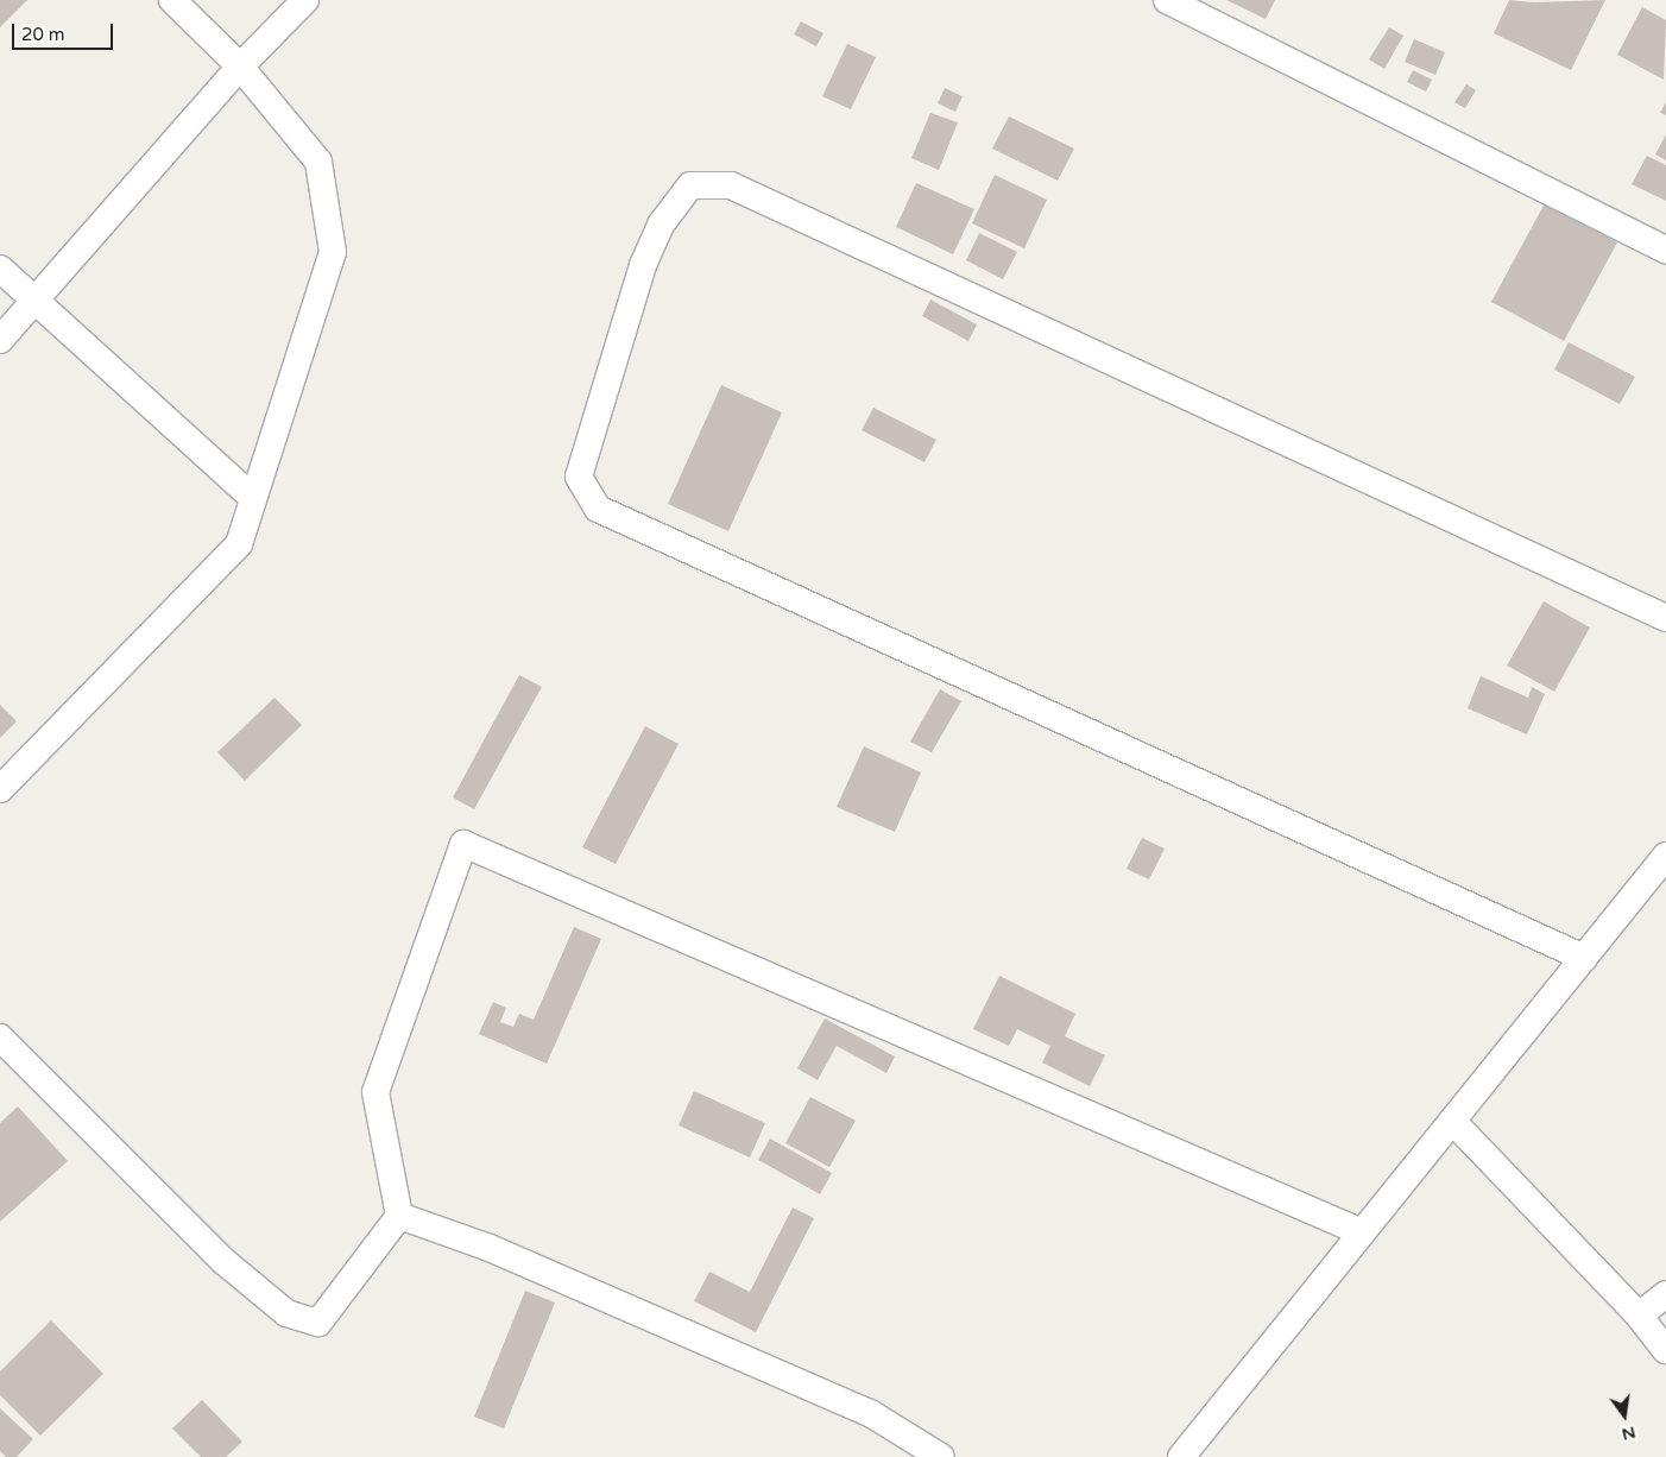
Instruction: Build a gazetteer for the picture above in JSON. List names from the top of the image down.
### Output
{
  "scale_bar": "20 m",
  "north": "bottom"
}
